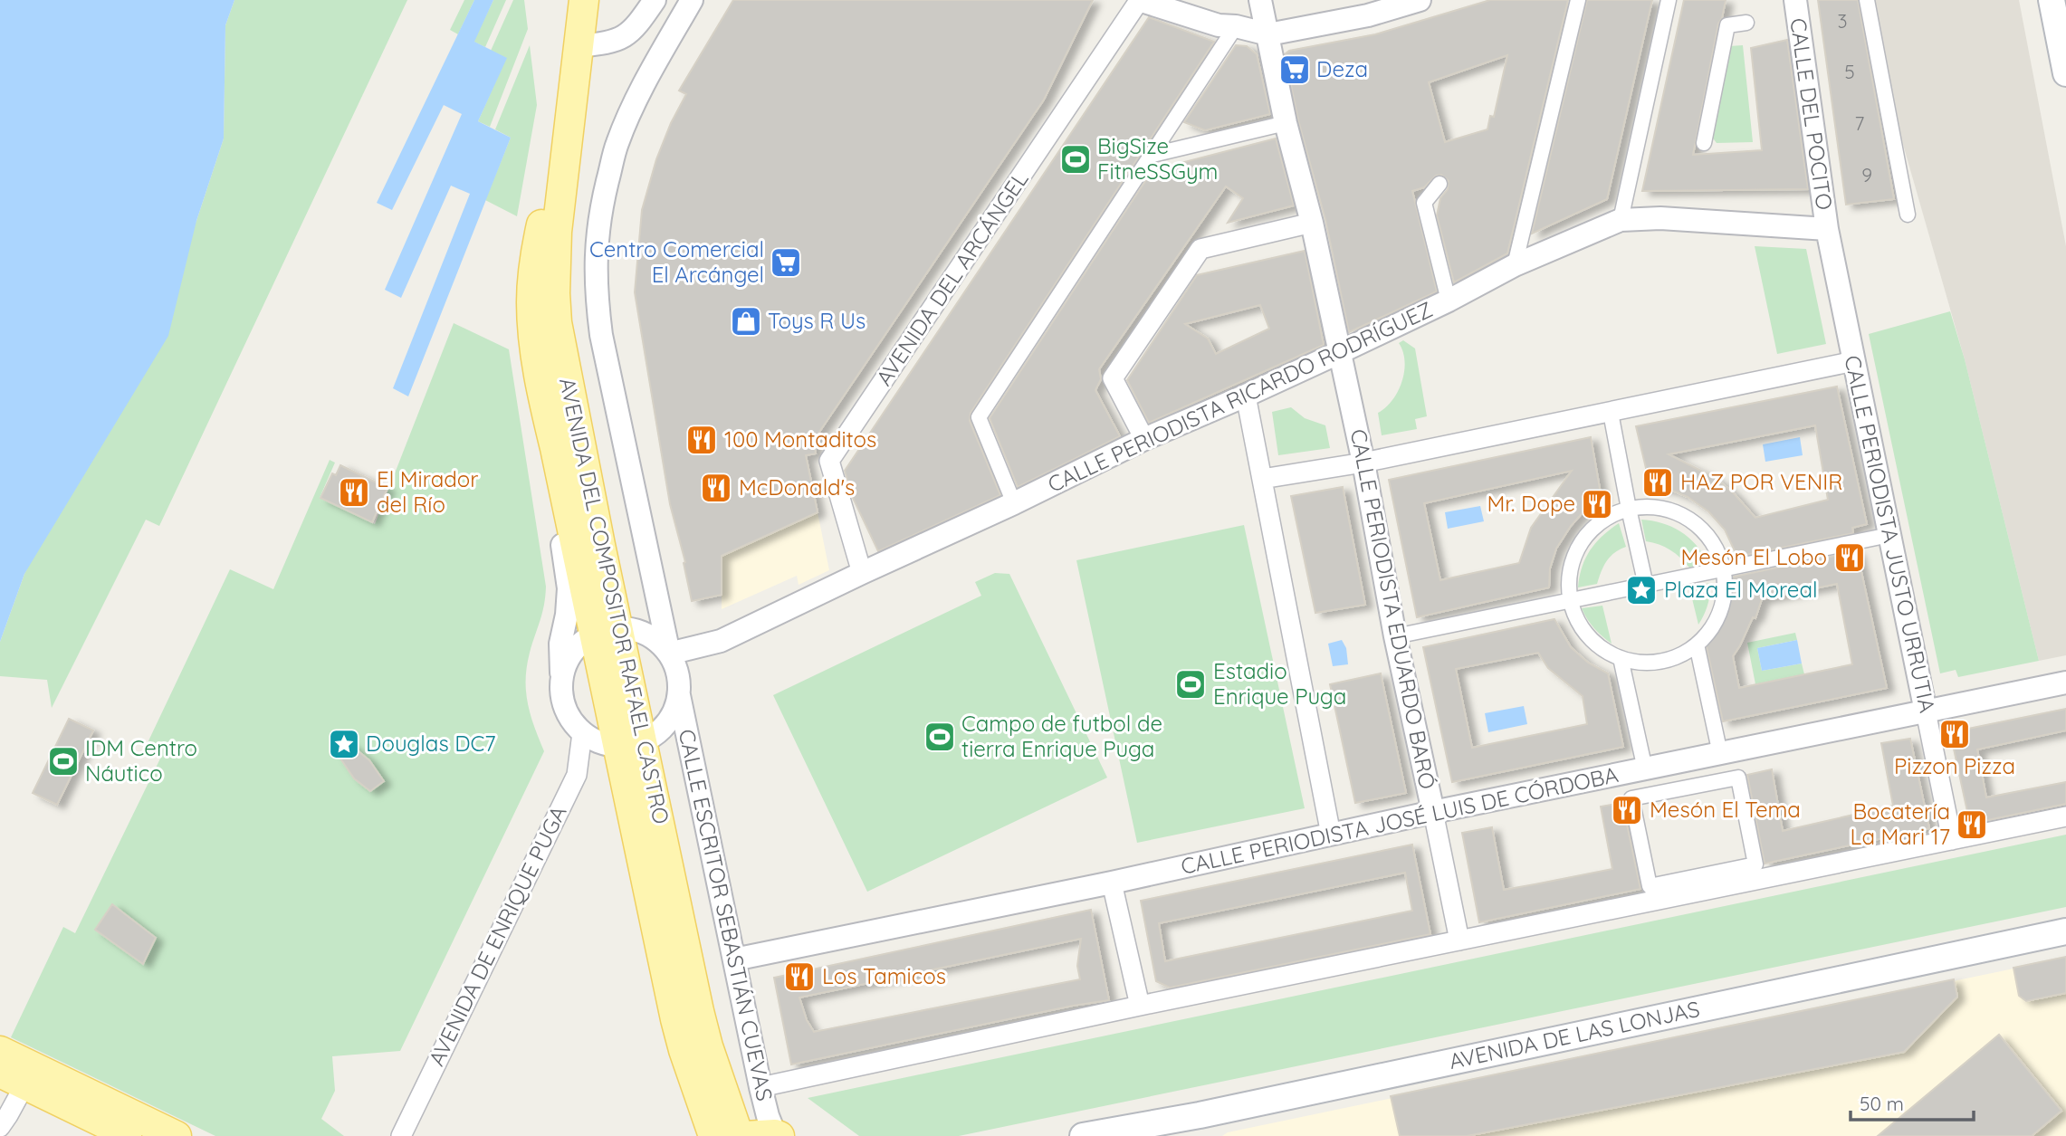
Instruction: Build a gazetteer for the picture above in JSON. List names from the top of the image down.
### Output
{
  "streets": {
    "main road": ["AVENIDA DEL COMPOSITOR RAFAEL CASTRO", "AVENIDA DE LAS LONJAS"],
    "street": [
      "CALLE DEL POCITO",
      "AVENIDA DEL ARCÁNGEL",
      "CALLE PERIODISTA RICARDO RODRÍGUEZ",
      "CALLE PERIODISTA JUSTO URRUTIA",
      "CALLE PERIODISTA EDUARDO BARÓ",
      "CALLE PERIODISTA JOSÉ LUIS DE CÓRDOBA",
      "CALLE ESCRITOR SEBASTIÁN CUEVAS",
      "AVENIDA DE ENRIQUE PUGA"
    ]
  },
  "crossings": [
    ["CALLE DEL POCITO", "CALLE PERIODISTA RICARDO RODRÍGUEZ"],
    ["CALLE DEL POCITO", "CALLE PERIODISTA JUSTO URRUTIA"],
    ["AVENIDA DEL ARCÁNGEL", "CALLE PERIODISTA RICARDO RODRÍGUEZ"],
    ["CALLE PERIODISTA RICARDO RODRÍGUEZ", "CALLE PERIODISTA JUSTO URRUTIA"],
    ["CALLE PERIODISTA RICARDO RODRÍGUEZ", "CALLE PERIODISTA EDUARDO BARÓ"],
    ["CALLE PERIODISTA RICARDO RODRÍGUEZ", "CALLE ESCRITOR SEBASTIÁN CUEVAS"],
    ["CALLE PERIODISTA JUSTO URRUTIA", "CALLE PERIODISTA JOSÉ LUIS DE CÓRDOBA"],
    ["AVENIDA DEL COMPOSITOR RAFAEL CASTRO", "AVENIDA DE ENRIQUE PUGA"],
    ["CALLE PERIODISTA EDUARDO BARÓ", "CALLE PERIODISTA JOSÉ LUIS DE CÓRDOBA"],
    ["CALLE PERIODISTA JOSÉ LUIS DE CÓRDOBA", "CALLE ESCRITOR SEBASTIÁN CUEVAS"]
  ],
  "places": {
    "supermarket": ["Deza", "Centro Comercial El Arcángel"],
    "sports": [
      "BigSize FitneSSGym",
      "Estadio Enrique Puga",
      "Campo de futbol de tierra Enrique Puga",
      "IDM Centro Náutico"
    ],
    "shop": ["Toys R Us"],
    "restaurant": [
      "100 Montaditos",
      "HAZ POR VENIR",
      "McDonald's",
      "El Mirador del Río",
      "Mr. Dope",
      "Mesón El Lobo",
      "Pizzon Pizza",
      "Mesón El Tema",
      "Bocatería La Mari 17",
      "Los Tamicos"
    ],
    "place": ["Plaza El Moreal", "Douglas DC7"]
  },
  "house_numbers": [
    "3",
    "5",
    "7",
    "9"
  ],
  "scale_bar": "50 m"
}
